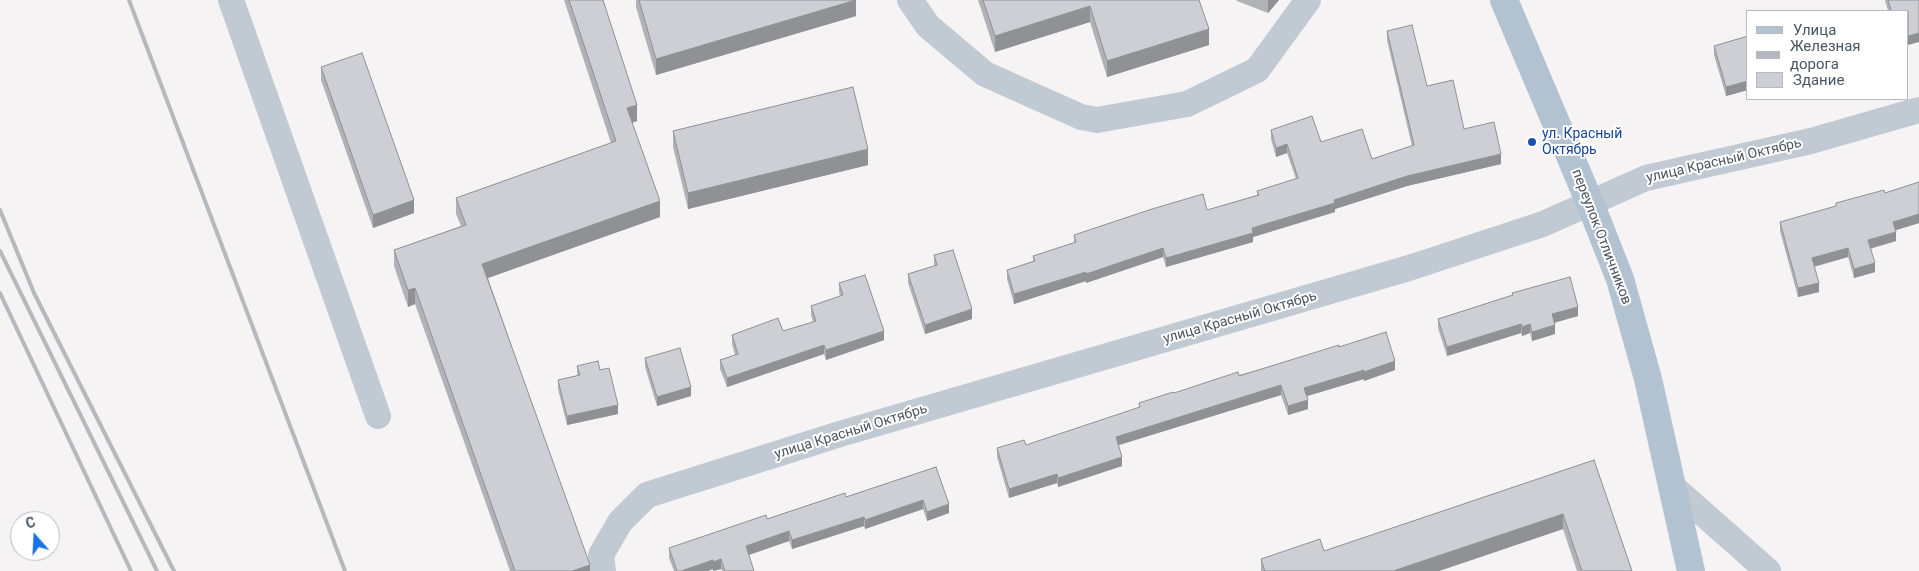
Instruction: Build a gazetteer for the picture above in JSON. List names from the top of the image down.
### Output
{
  "streets": {
    "main road": ["переулок Отличников"],
    "street": ["улица Красный Октябрь"]
  },
  "crossings": [
    ["улица Красный Октябрь", "переулок Отличников"]
  ],
  "places": ["ул. Красный Октябрь"],
  "legend": ["Улица", "Железная дорога", "Здание"],
  "north": "top"
}
